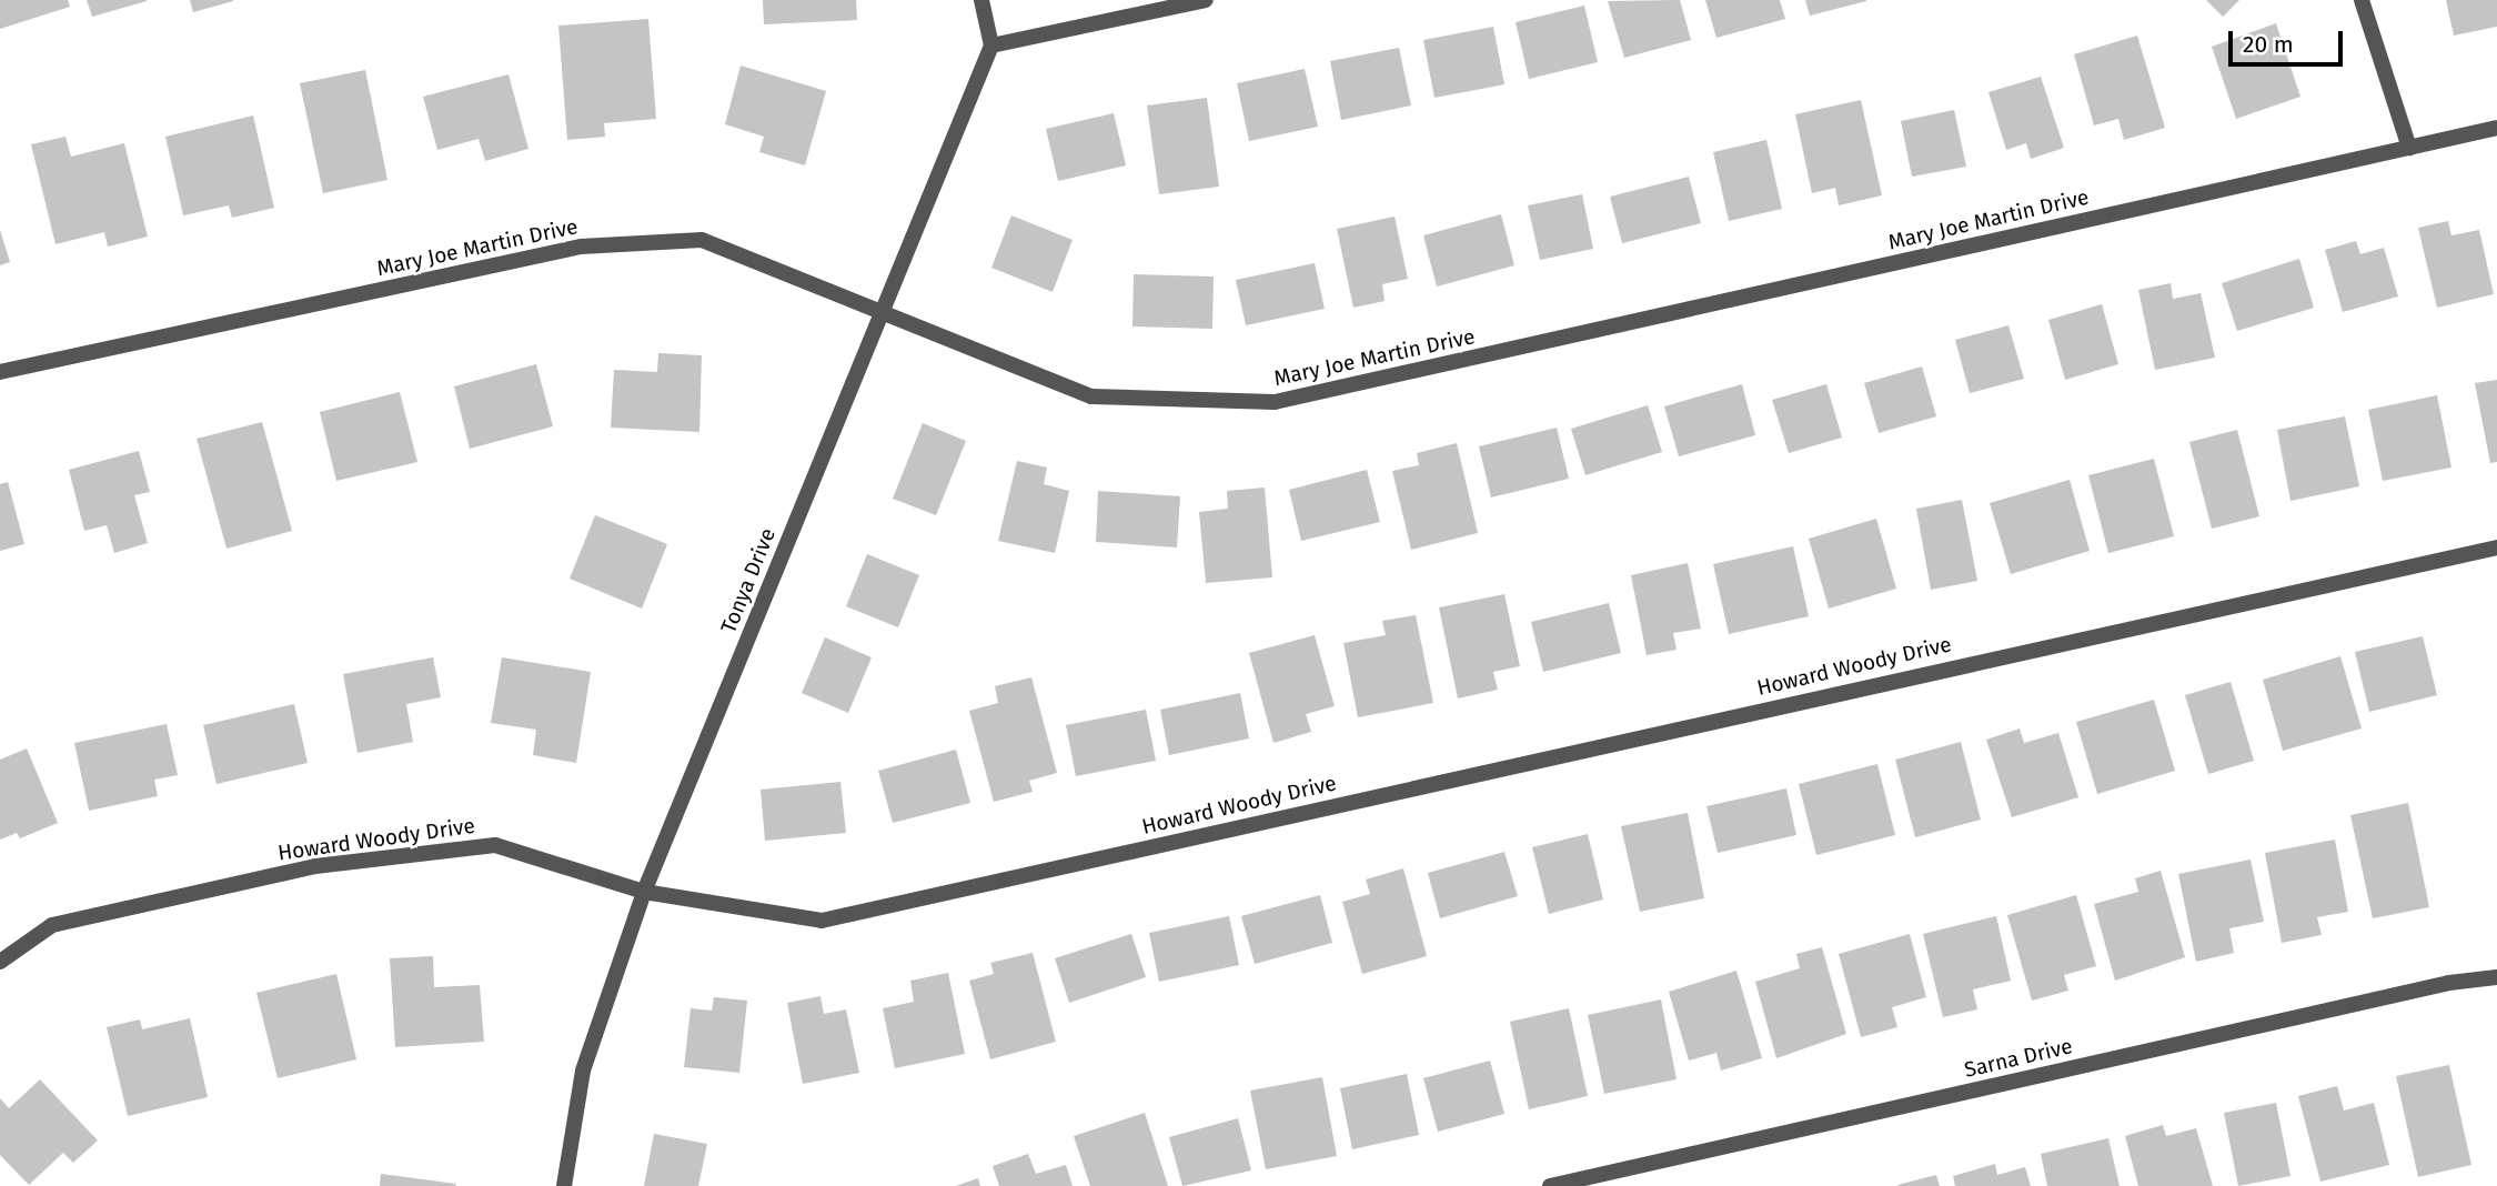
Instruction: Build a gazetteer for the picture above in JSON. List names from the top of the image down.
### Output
{
  "streets": {
    "street": [
      "Mary Joe Martin Drive",
      "Tonya Drive",
      "Howard Woody Drive",
      "Sarna Drive"
    ]
  },
  "crossings": [
    ["Mary Joe Martin Drive", "Tonya Drive"],
    ["Tonya Drive", "Howard Woody Drive"]
  ],
  "scale_bar": "20 m"
}
